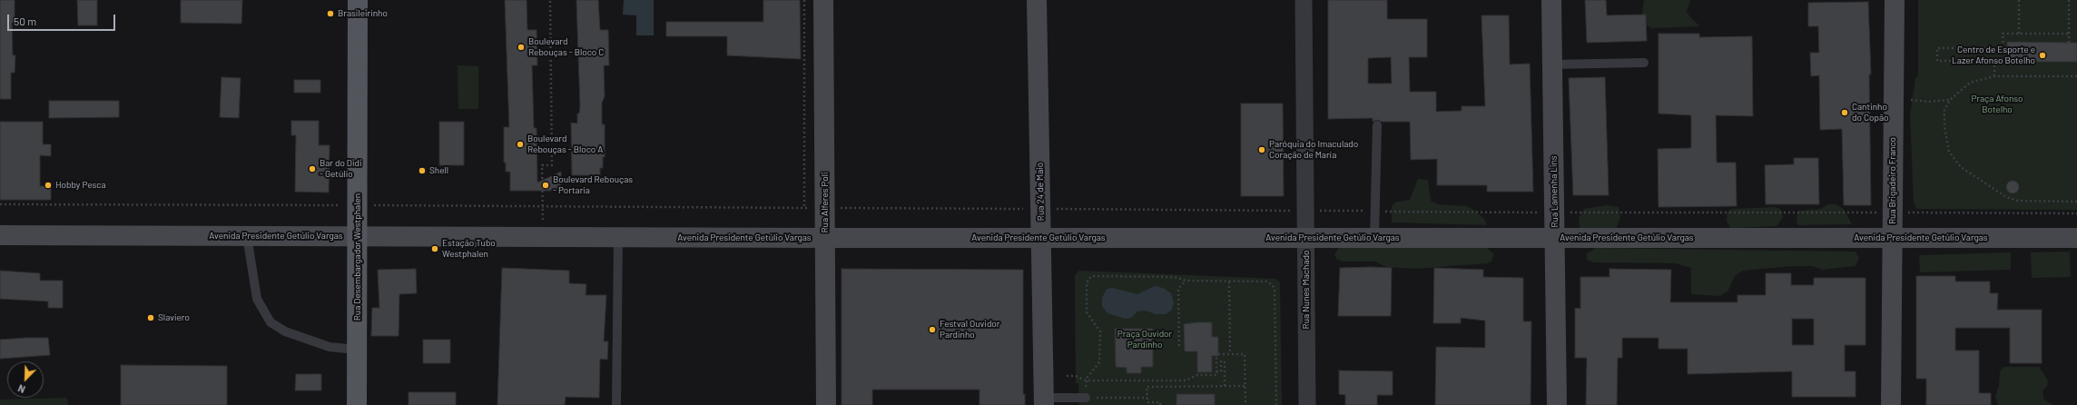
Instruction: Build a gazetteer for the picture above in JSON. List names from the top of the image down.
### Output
{
  "streets": {
    "main road": [
      "Rua Brigadeiro Franco",
      "Rua 24 de Maio",
      "Rua Lamenha Lins",
      "Rua Alferes Poli",
      "Avenida Presidente Getúlio Vargas",
      "Rua Desembargador Westphalen"
    ],
    "street": ["Rua Nunes Machado"]
  },
  "crossings": [
    ["Rua Brigadeiro Franco", "Avenida Presidente Getúlio Vargas"],
    ["Rua 24 de Maio", "Avenida Presidente Getúlio Vargas"],
    ["Rua Lamenha Lins", "Avenida Presidente Getúlio Vargas"],
    ["Rua Alferes Poli", "Avenida Presidente Getúlio Vargas"],
    ["Avenida Presidente Getúlio Vargas", "Rua Desembargador Westphalen"],
    ["Avenida Presidente Getúlio Vargas", "Rua Nunes Machado"]
  ],
  "parks": ["Praça Afonso Botelho", "Praça Ouvidor Pardinho"],
  "places": [
    "Brasileirinho",
    "Boulevard Rebouças - Bloco C",
    "Centro de Esporte e Lazer Afonso Botelho",
    "Cantinho do Copão",
    "Boulevard Rebouças - Bloco A",
    "Paróquia do Imaculado Coração de Maria",
    "Bar do Didi - Getúlio",
    "Shell",
    "Hobby Pesca",
    "Boulevard Rebouças - Portaria",
    "Estação Tubo Westphalen",
    "Slaviero",
    "Festval Ouvidor Pardinho"
  ],
  "scale_bar": "50 m",
  "north": "bottom left"
}
